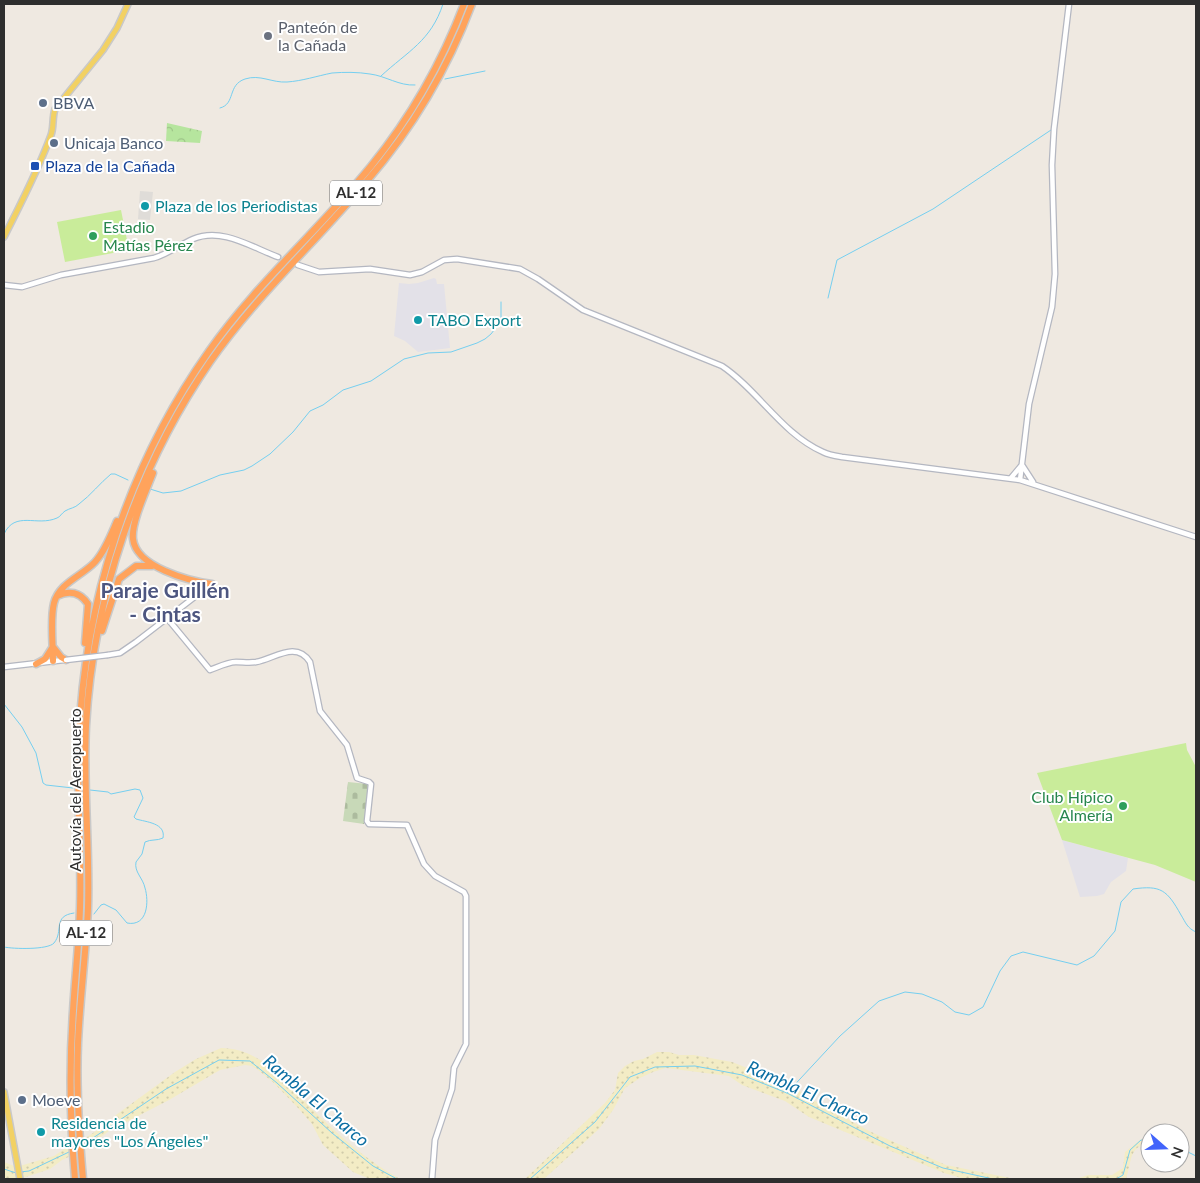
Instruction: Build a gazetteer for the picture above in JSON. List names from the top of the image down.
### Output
{
  "streets": {
    "highway": ["AL-12", "Autovía del Aeropuerto"]
  },
  "districts": ["Paraje Guillén - Cintas"],
  "water": ["Rambla El Charco"],
  "places": {
    "other": [
      "Panteón de la Cañada",
      "BBVA",
      "Unicaja Banco",
      "Plaza de los Periodistas",
      "Estadio Matías Pérez",
      "TABO Export",
      "Club Hípico Almería",
      "Moeve",
      "Residencia de mayores \"Los Ángeles\""
    ],
    "transit": ["Plaza de la Cañada"]
  },
  "north": "right"
}
